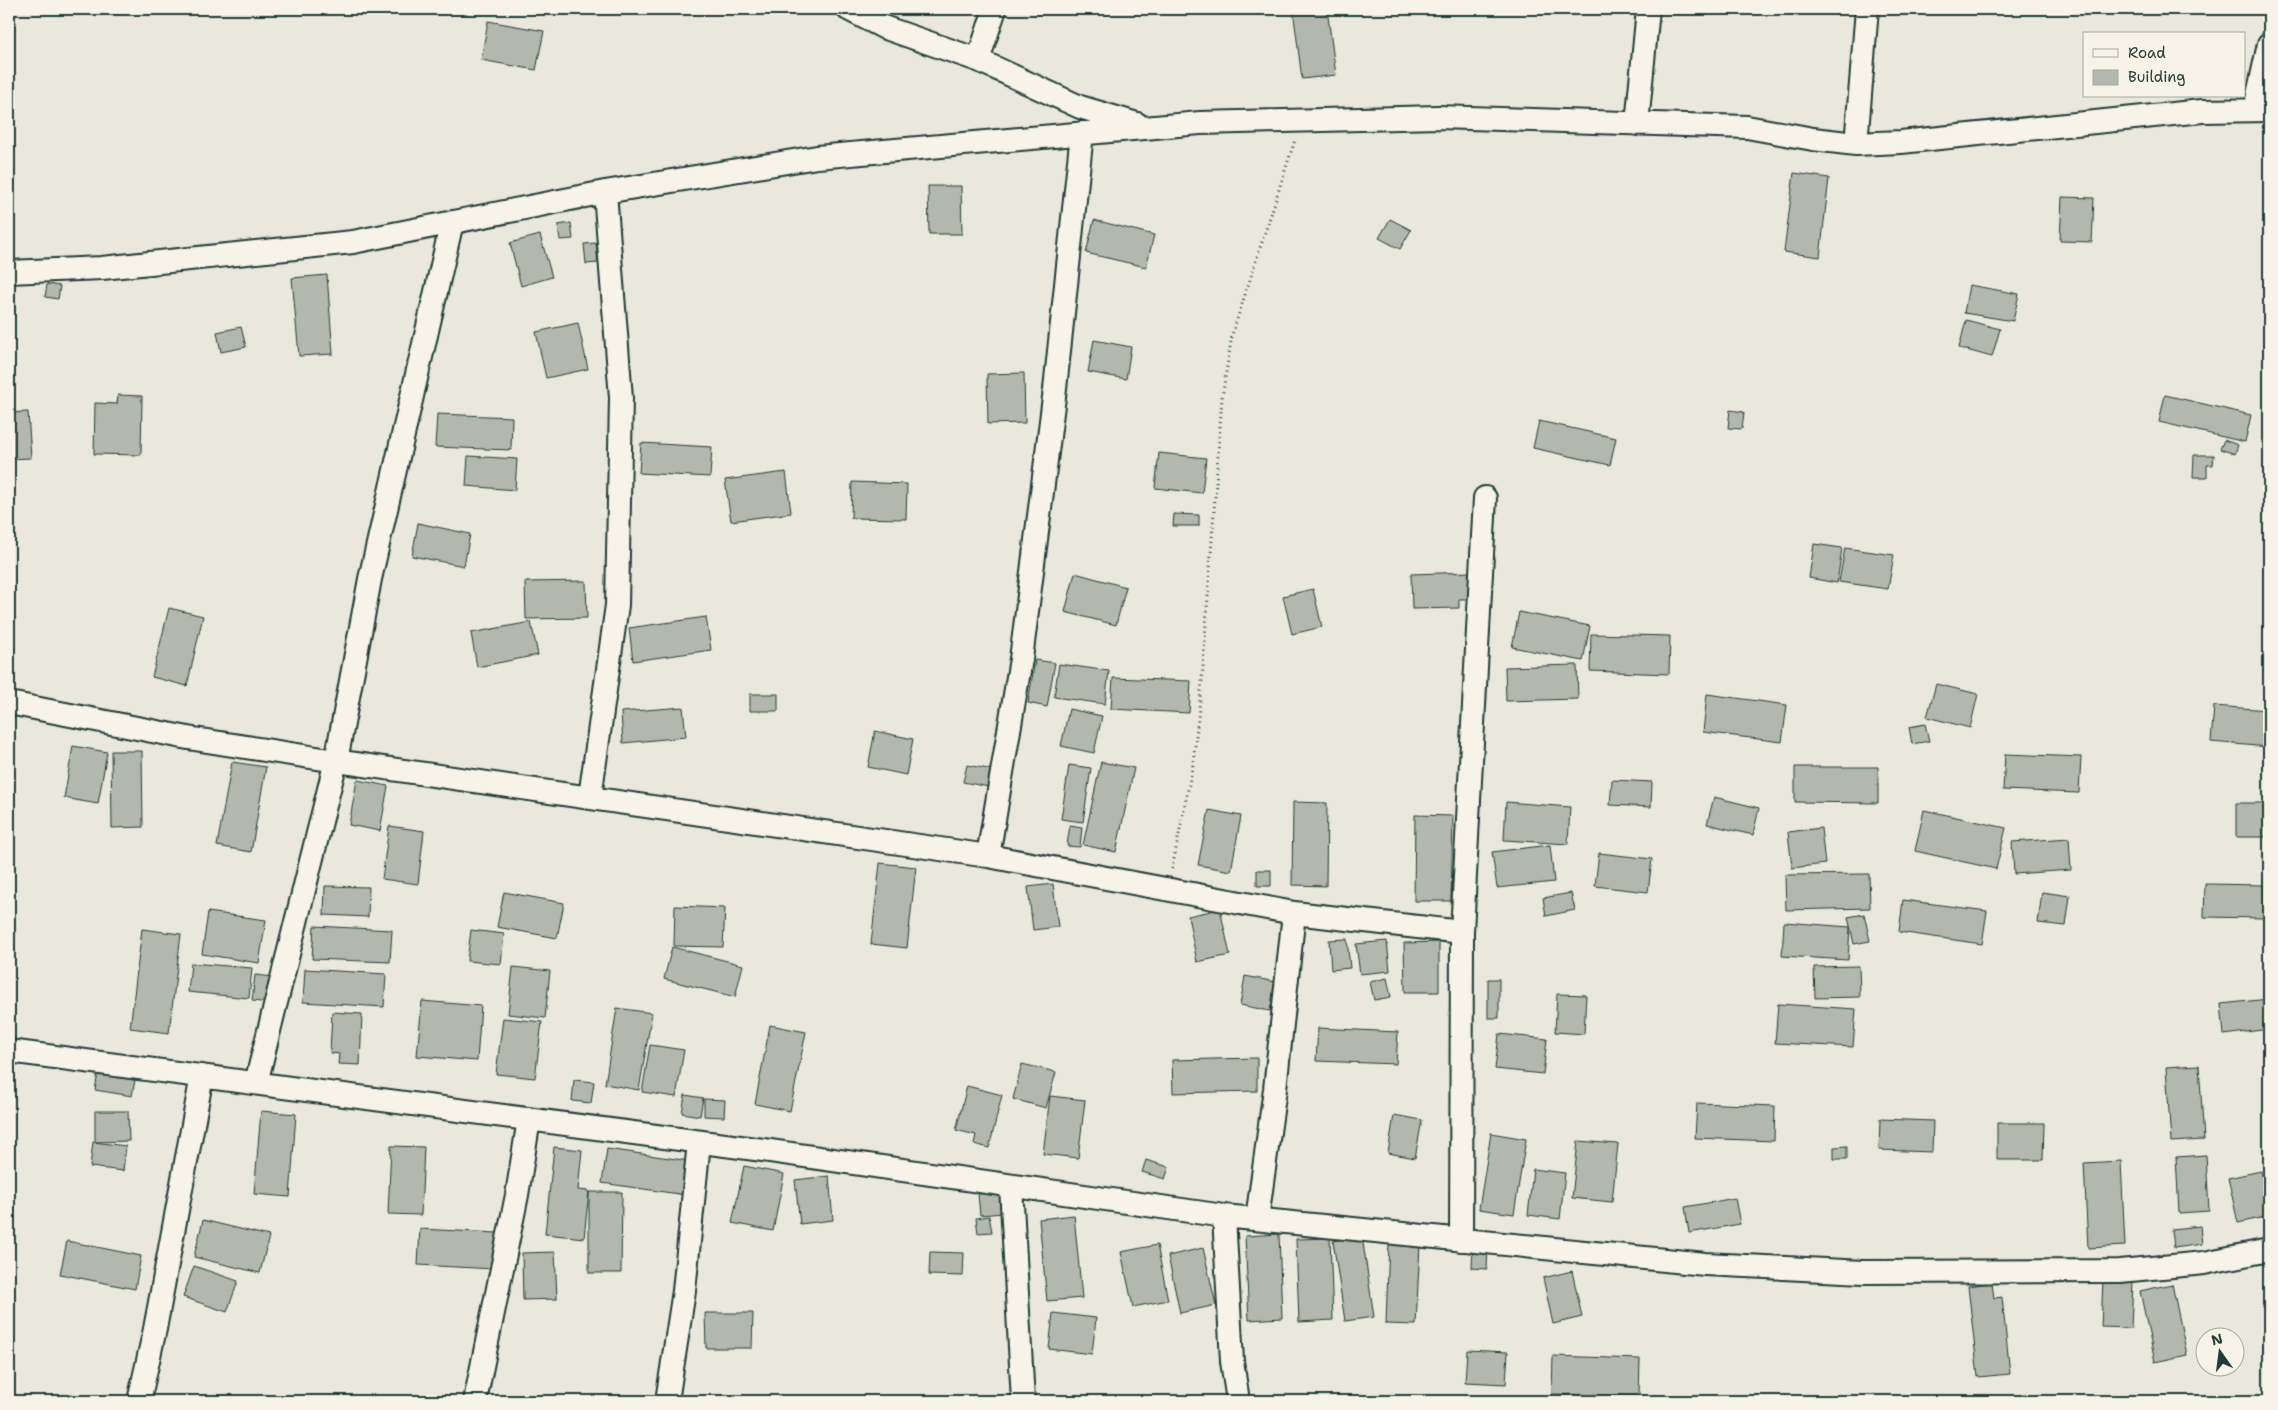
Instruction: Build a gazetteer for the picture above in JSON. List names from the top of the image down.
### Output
{
  "legend": ["Road", "Building"],
  "north": "top"
}
